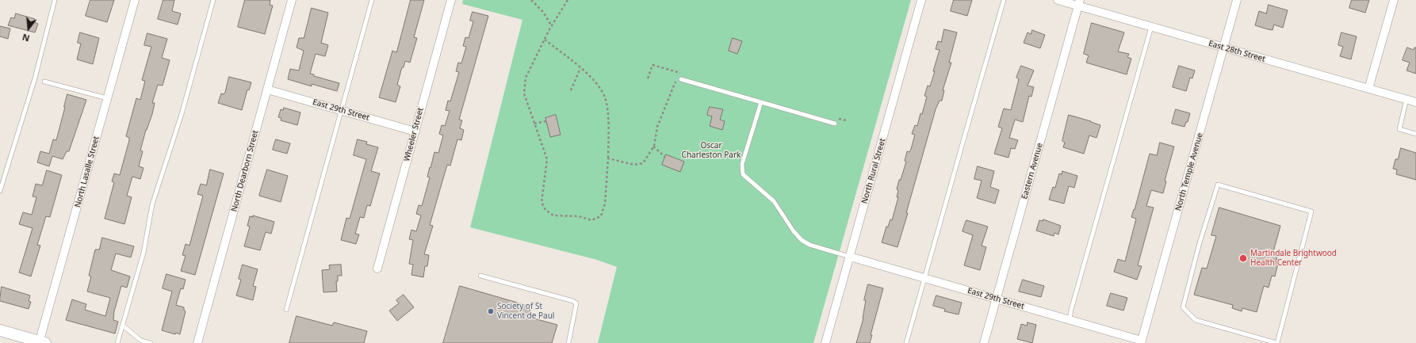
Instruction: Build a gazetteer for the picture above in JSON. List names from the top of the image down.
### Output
{
  "streets": {
    "street": [
      "East 28th Street",
      "East 29th Street",
      "Wheeler Street",
      "North Dearborn Street",
      "North Rural Street",
      "Eastern Avenue",
      "North Lasalle Street",
      "North Temple Avenue"
    ]
  },
  "crossings": [
    ["East 28th Street", "Eastern Avenue"],
    ["East 28th Street", "North Temple Avenue"],
    ["East 29th Street", "Wheeler Street"],
    ["East 29th Street", "North Dearborn Street"],
    ["East 29th Street", "North Rural Street"],
    ["East 29th Street", "Eastern Avenue"],
    ["East 29th Street", "North Temple Avenue"]
  ],
  "parks": ["Oscar Charleston Park"],
  "places": ["Martindale Brightwood Health Center", "Society of St Vincent de Paul"],
  "north": "bottom"
}
